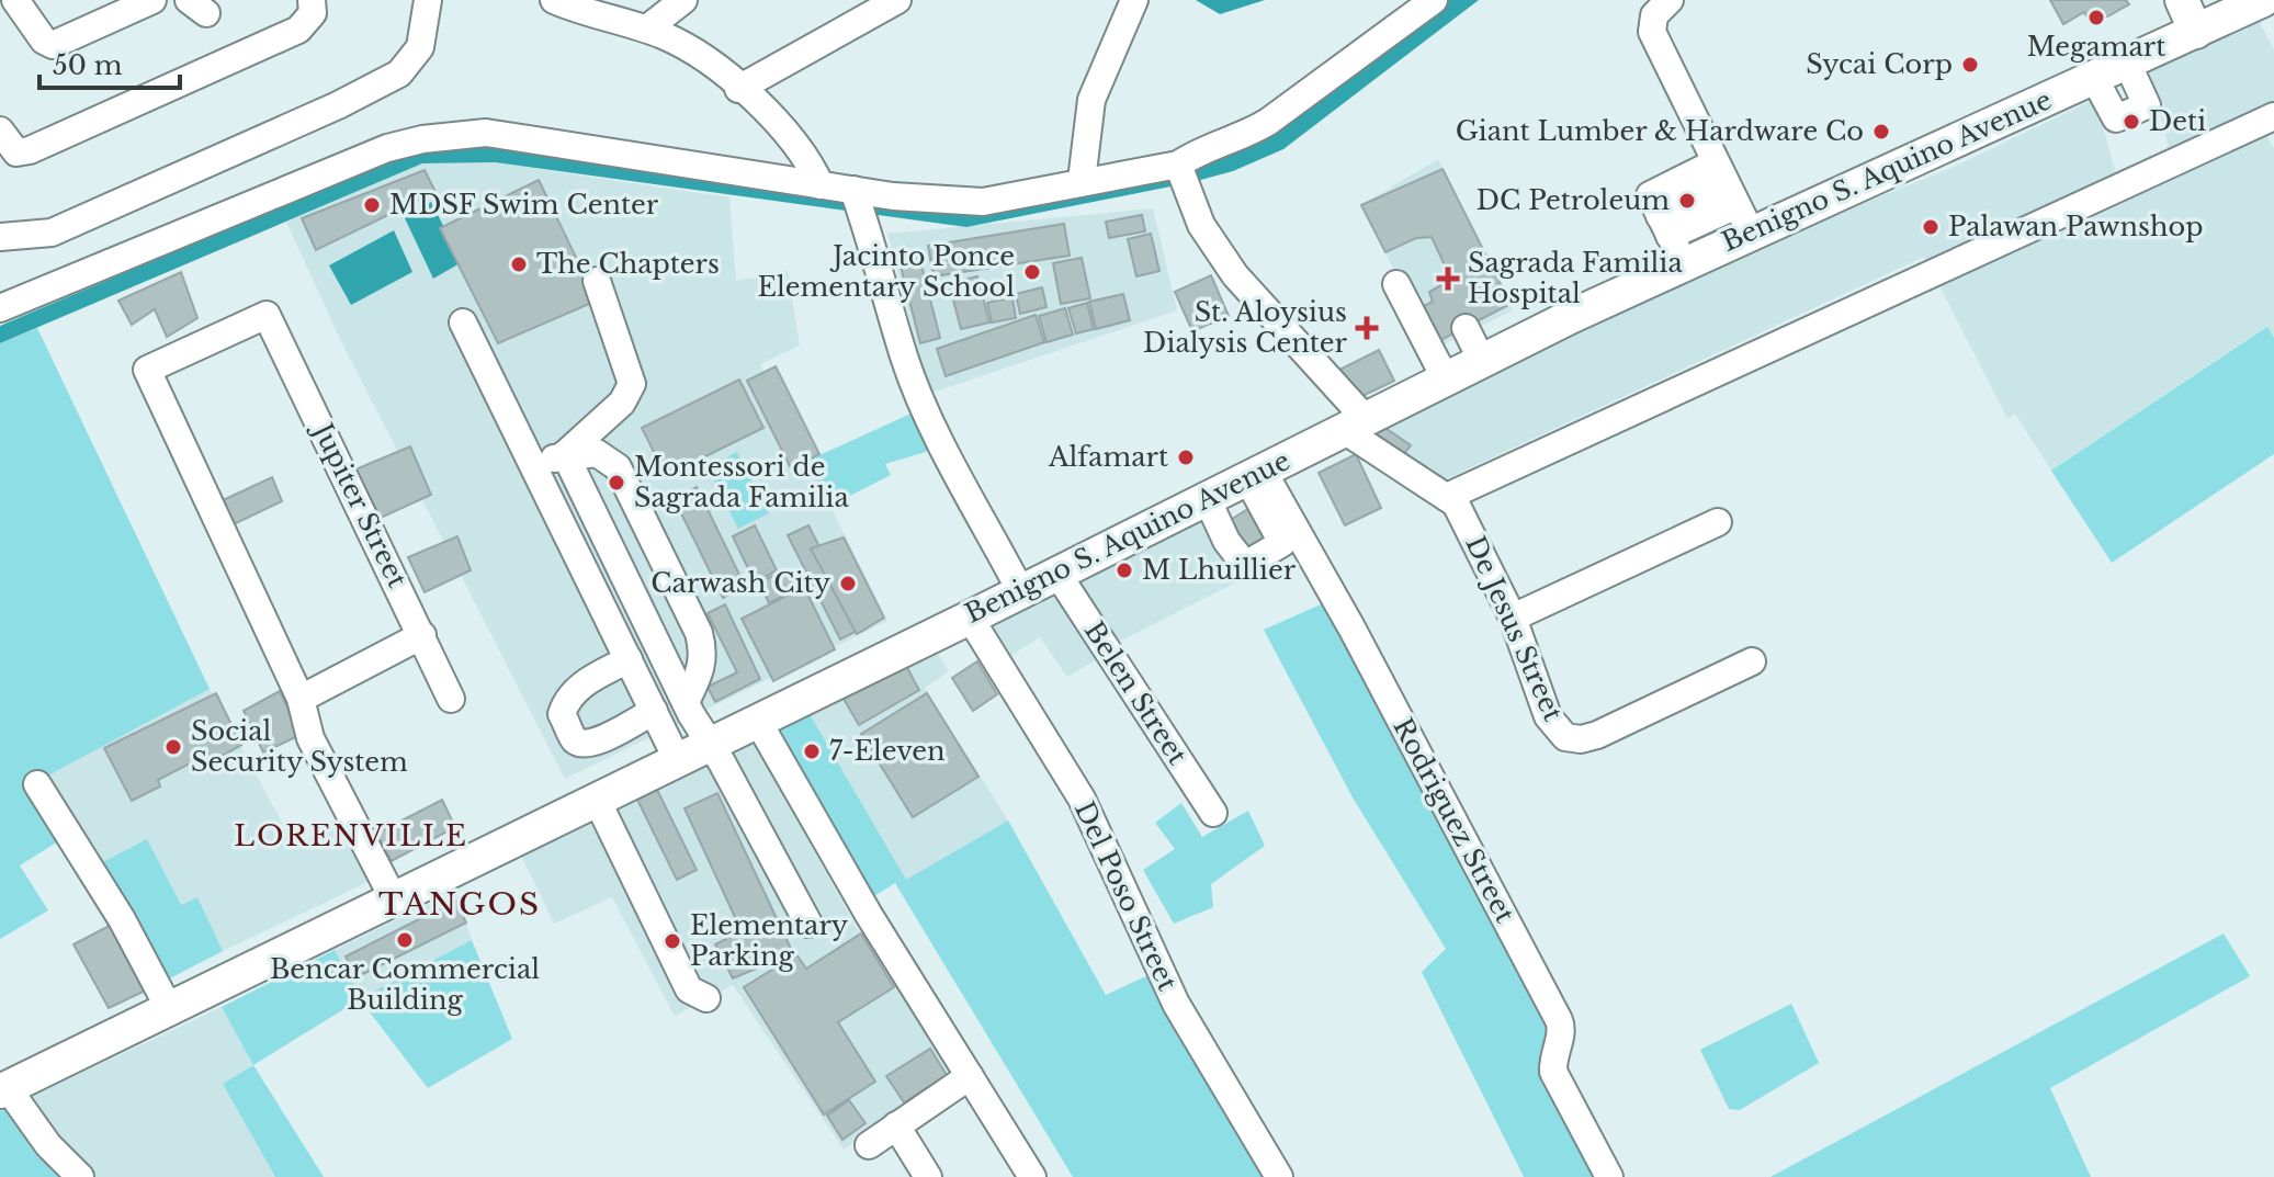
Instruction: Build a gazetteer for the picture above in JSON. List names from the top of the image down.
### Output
{
  "streets": {
    "main road": ["Benigno S. Aquino Avenue"],
    "street": [
      "Jupiter Street",
      "De Jesus Street",
      "Belen Street",
      "Rodriguez Street",
      "Del Poso Street"
    ]
  },
  "crossings": [
    ["Benigno S. Aquino Avenue", "De Jesus Street"],
    ["Benigno S. Aquino Avenue", "Belen Street"],
    ["Benigno S. Aquino Avenue", "Rodriguez Street"],
    ["Benigno S. Aquino Avenue", "Del Poso Street"]
  ],
  "districts": ["LORENVILLE", "TANGOS"],
  "places": {
    "other": [
      "Megamart",
      "Sycai Corp",
      "Deti",
      "Giant Lumber & Hardware Co",
      "DC Petroleum",
      "MDSF Swim Center",
      "Palawan Pawnshop",
      "The Chapters",
      "Jacinto Ponce Elementary School",
      "Alfamart",
      "Montessori de Sagrada Familia",
      "M Lhuillier",
      "Carwash City",
      "Social Security System",
      "7-Eleven",
      "Bencar Commercial Building",
      "Elementary Parking"
    ],
    "health": ["Sagrada Familia Hospital", "St. Aloysius Dialysis Center"]
  },
  "scale_bar": "50 m"
}
